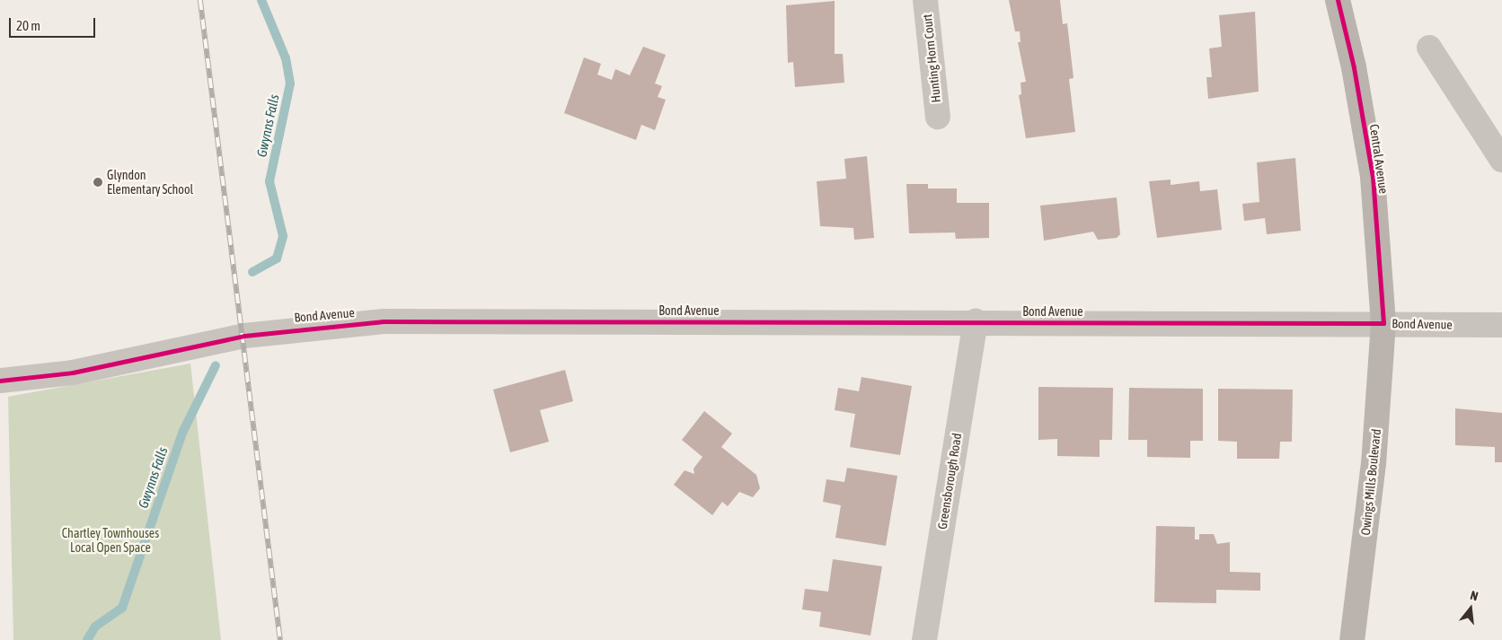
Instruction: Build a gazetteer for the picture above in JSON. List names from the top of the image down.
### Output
{
  "streets": {
    "main road": ["Central Avenue", "Owings Mills Boulevard"],
    "street": ["Hunting Horn Court", "Bond Avenue", "Greensborough Road"]
  },
  "crossings": [
    ["Central Avenue", "Bond Avenue"],
    ["Central Avenue", "Owings Mills Boulevard"],
    ["Bond Avenue", "Greensborough Road"],
    ["Bond Avenue", "Owings Mills Boulevard"]
  ],
  "water": ["Gwynns Falls"],
  "parks": ["Chartley Townhouses Local Open Space"],
  "places": ["Glyndon Elementary School"],
  "scale_bar": "20 m",
  "north": "top"
}
